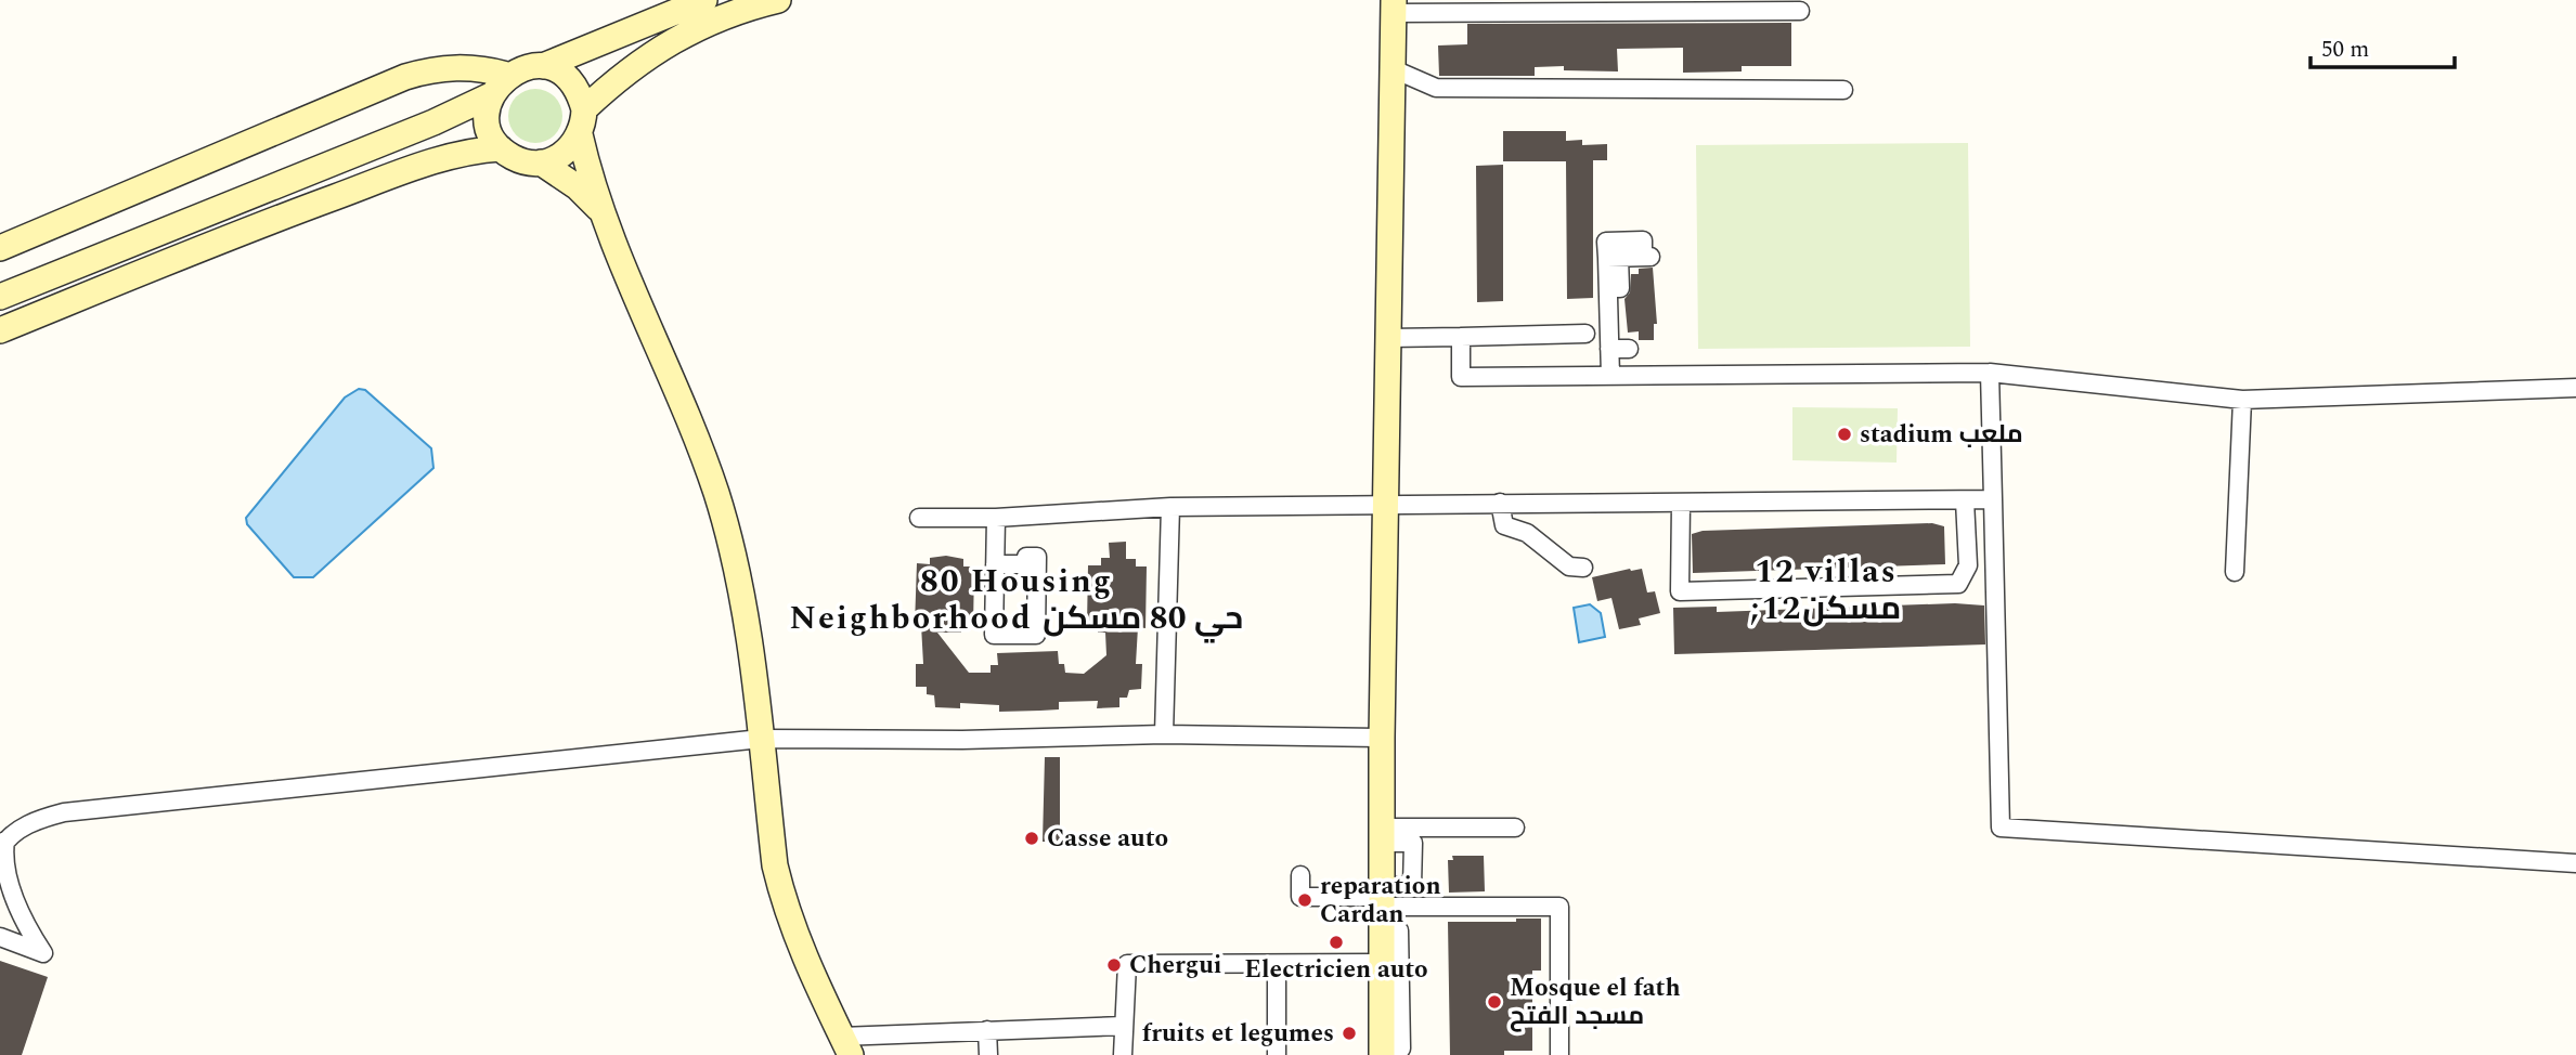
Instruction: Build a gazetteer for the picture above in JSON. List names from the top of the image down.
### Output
{
  "districts": ["12 villas ;12مسكن", "80 Housing Neighborhood حي 80 مسكن"],
  "places": [
    "stadium ملعب",
    "Casse auto",
    "reparation Cardan",
    "Electricien auto",
    "Chergui",
    "Mosque el fath مسجد الفتح",
    "fruits et legumes"
  ],
  "scale_bar": "50 m"
}
